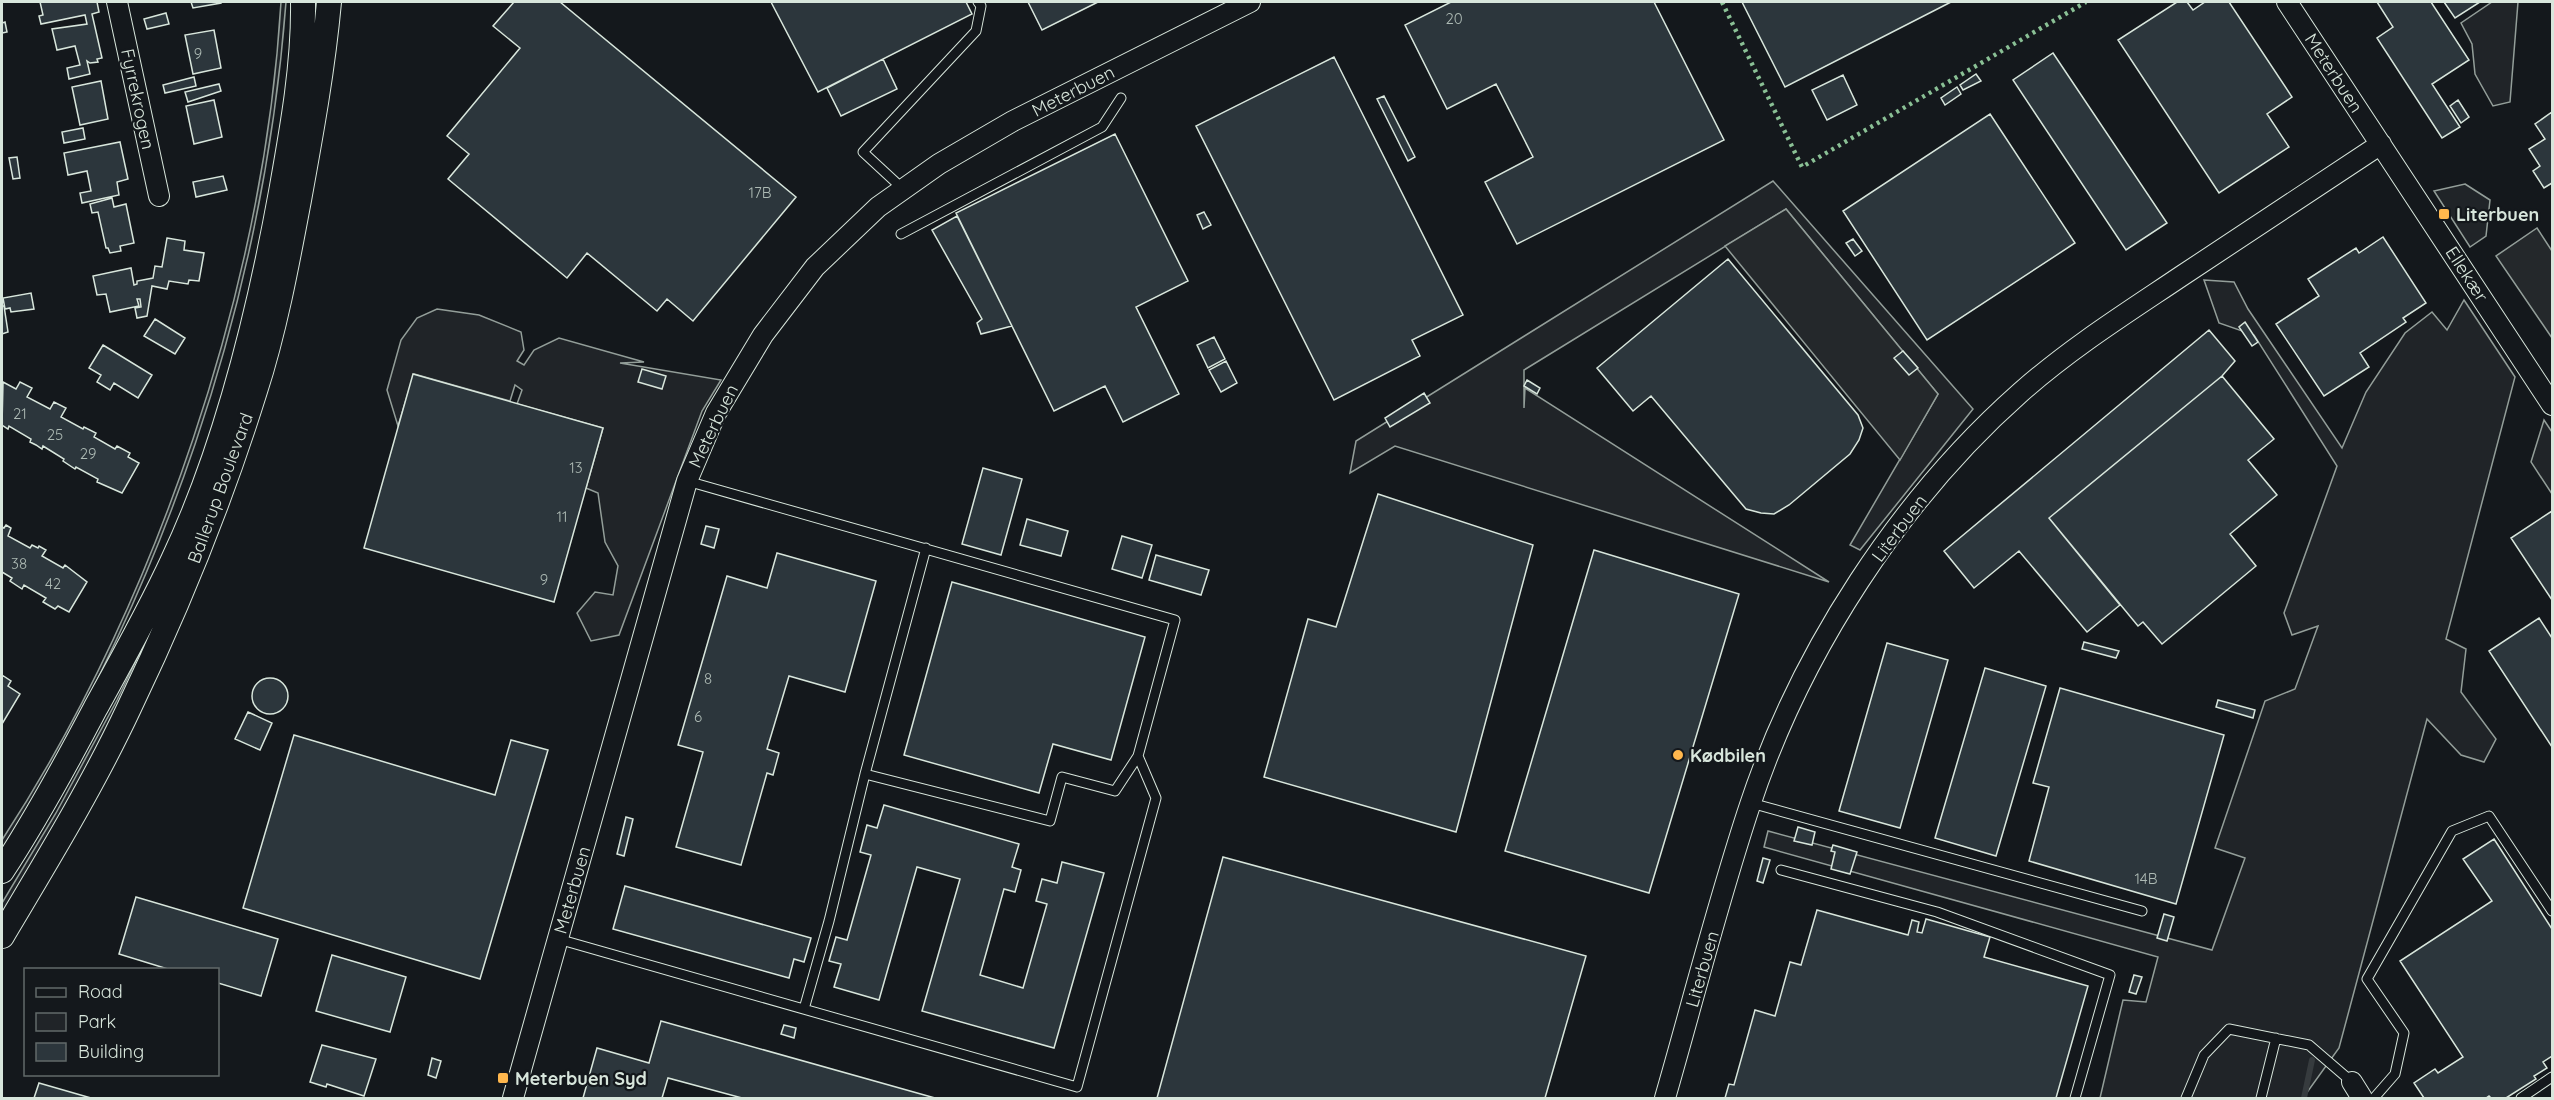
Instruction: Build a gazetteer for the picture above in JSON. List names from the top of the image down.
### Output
{
  "streets": {
    "street": [
      "Meterbuen",
      "Fyrrekrogen",
      "Ellekær",
      "Ballerup Boulevard",
      "Literbuen"
    ]
  },
  "crossings": [
    ["Meterbuen", "Ellekær"],
    ["Meterbuen", "Literbuen"],
    ["Ellekær", "Literbuen"]
  ],
  "places": {
    "transit": ["Literbuen", "Meterbuen Syd"],
    "other": ["Kødbilen"]
  },
  "house_numbers": [
    "20",
    "9",
    "17B",
    "21",
    "25",
    "29",
    "13",
    "11",
    "38",
    "9",
    "42",
    "8",
    "6",
    "14B"
  ],
  "legend": ["Road", "Park", "Building"]
}
